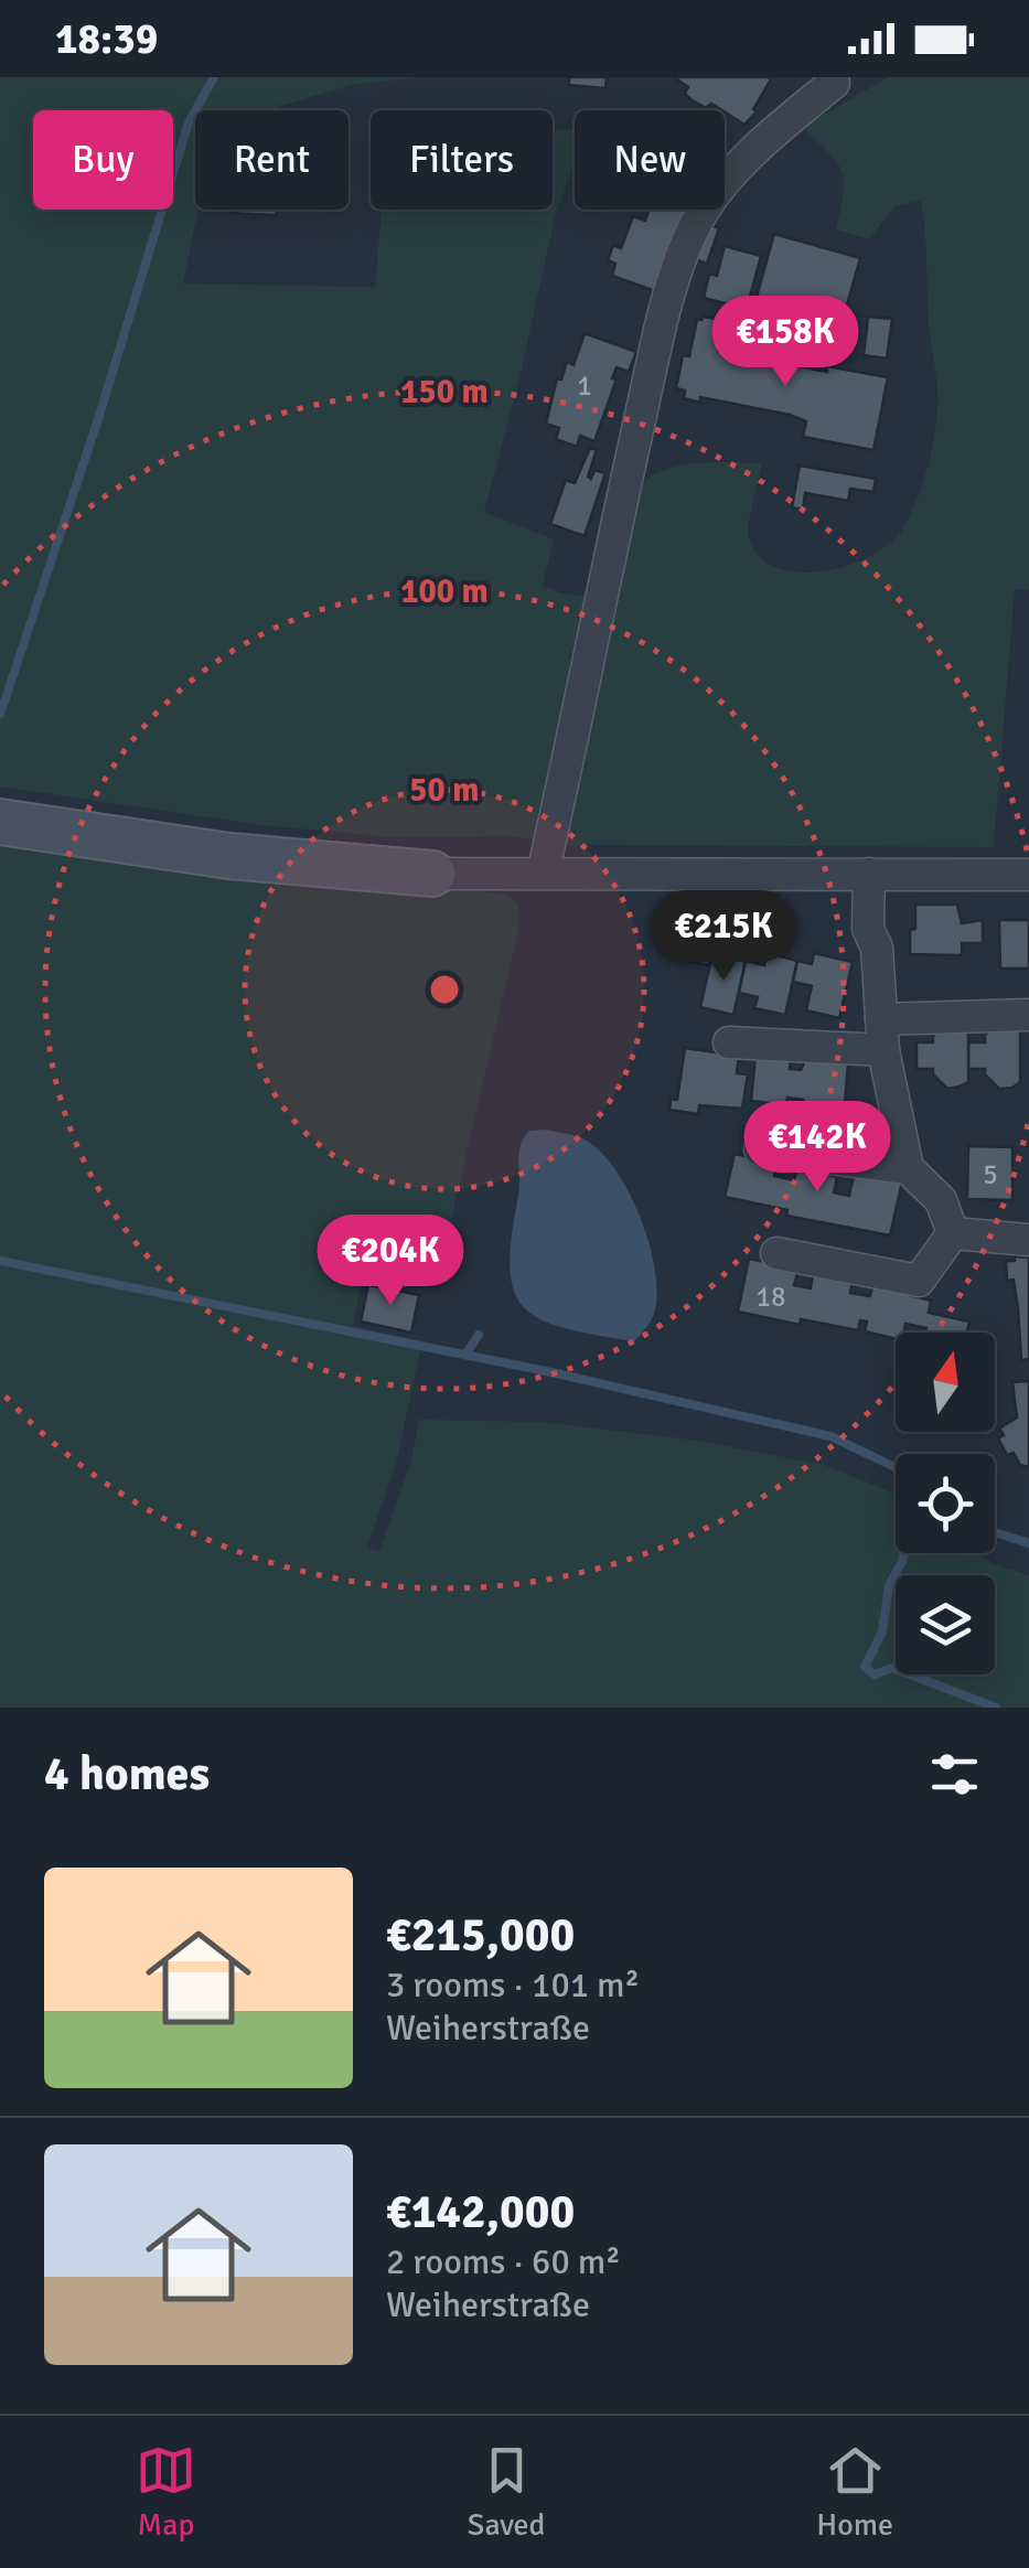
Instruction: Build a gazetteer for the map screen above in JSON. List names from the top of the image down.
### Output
{
  "house_numbers": ["1", "5", "18"],
  "north": "top",
  "page": {
    "status": "18:39",
    "chip": [
      "Buy",
      "Rent",
      "Filters",
      "New"
    ],
    "price": [
      "€158K",
      "€215K",
      "€142K",
      "€204K"
    ],
    "heading": "4 homes",
    "list": [
      {
        "name": "€215,000",
        "note": "3 rooms · 101 m² · Weiherstraße"
      },
      {
        "name": "€142,000",
        "note": "2 rooms · 60 m² · Weiherstraße"
      }
    ],
    "tabs": ["Map", "Saved", "Home"]
  },
  "rings": ["150 m", "100 m", "50 m"]
}
